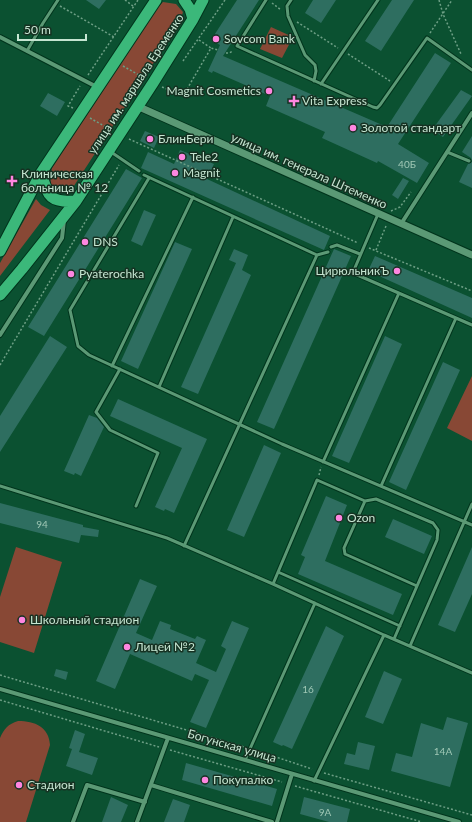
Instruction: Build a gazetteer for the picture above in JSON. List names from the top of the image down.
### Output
{
  "streets": {
    "highway": ["улица им. маршала Еременко"],
    "street": ["улица им. генерала Штеменко", "Богунская улица"]
  },
  "crossings": [
    ["улица им. маршала Еременко", "улица им. генерала Штеменко"]
  ],
  "places": {
    "other": [
      "Sovcom Bank",
      "Magnit Cosmetics",
      "Золотой стандарт",
      "БлинБери",
      "Tele2",
      "Magnit",
      "DNS",
      "ЦирюльникЪ",
      "Pyaterochka",
      "Ozon",
      "Школьный стадион",
      "Лицей №2",
      "Покупалко",
      "Стадион"
    ],
    "health": ["Vita Express", "Клиническая больница № 12"]
  },
  "house_numbers": [
    "40Б",
    "94",
    "16",
    "14А",
    "9А"
  ],
  "scale_bar": "50 m"
}
